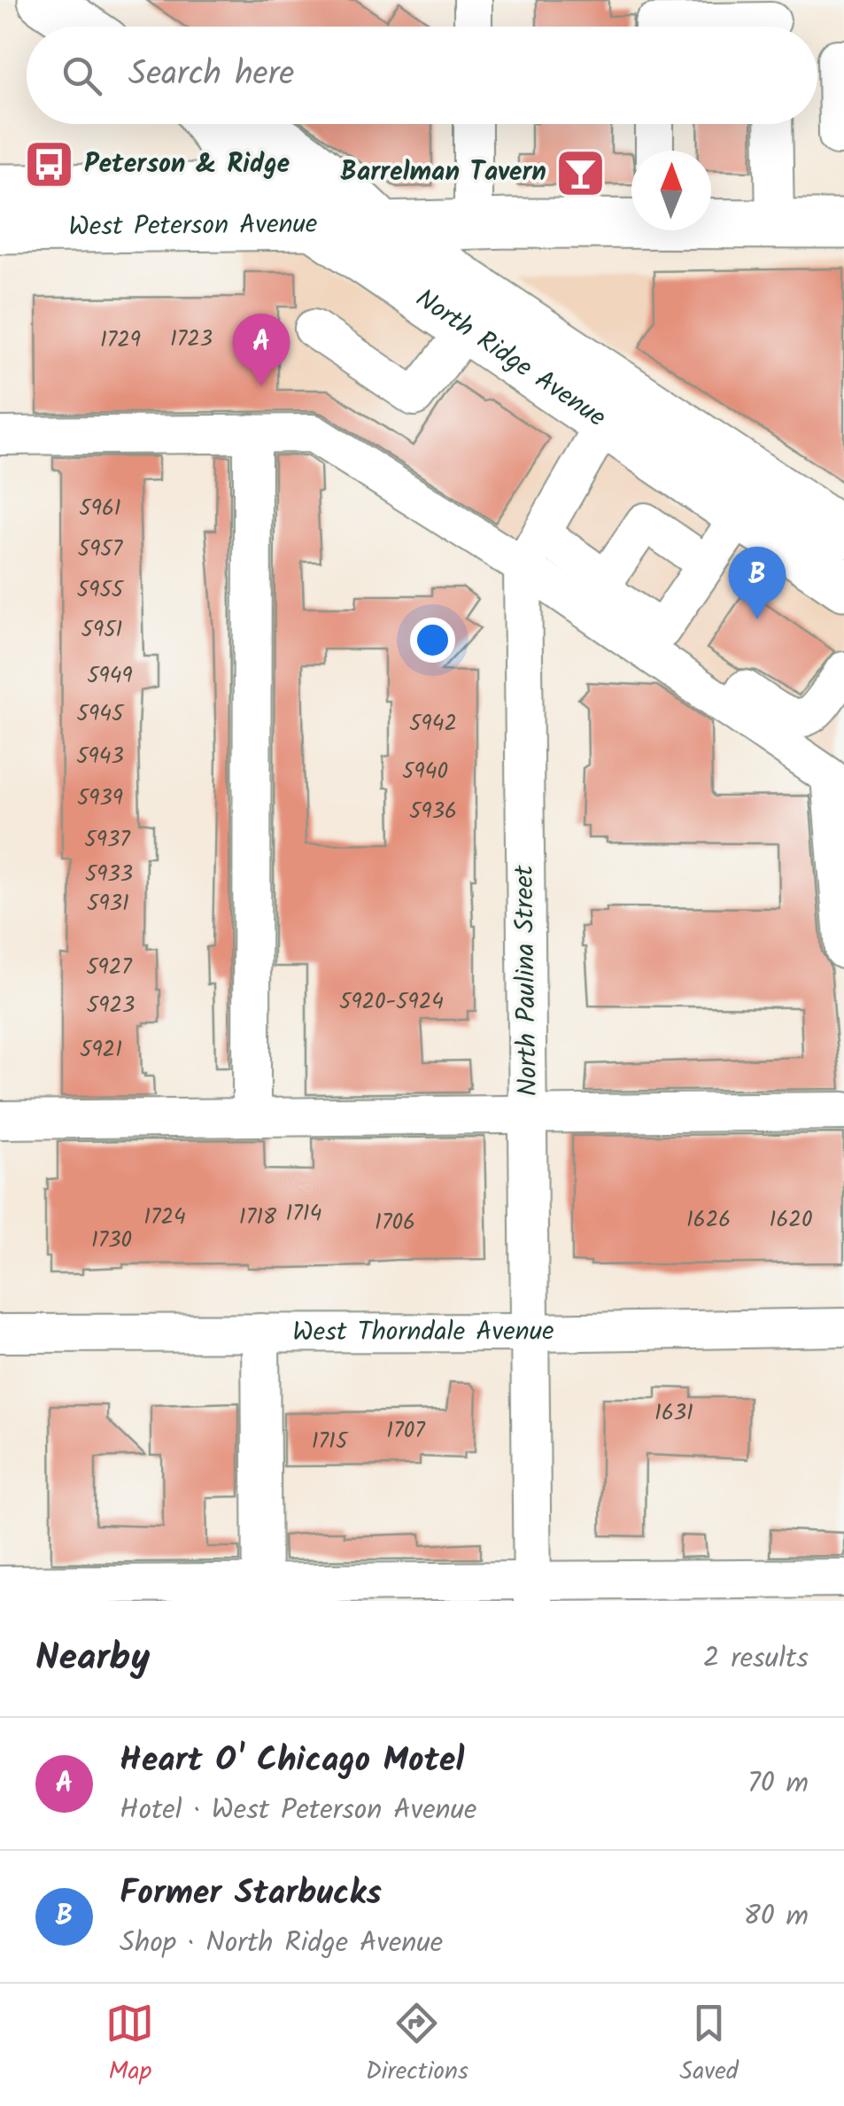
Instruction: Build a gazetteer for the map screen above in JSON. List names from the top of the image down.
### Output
{
  "streets": {
    "main road": ["West Peterson Avenue", "North Ridge Avenue"],
    "street": ["North Paulina Street", "West Thorndale Avenue"]
  },
  "crossings": [
    ["West Peterson Avenue", "North Ridge Avenue"],
    ["North Paulina Street", "West Thorndale Avenue"]
  ],
  "places": {
    "bus stop": ["Peterson & Ridge"],
    "bar": ["Barrelman Tavern"]
  },
  "house_numbers": [
    "1723",
    "1729",
    "5961",
    "5957",
    "5955",
    "5951",
    "5949",
    "5945",
    "5942",
    "5943",
    "5940",
    "5939",
    "5936",
    "5937",
    "5933",
    "5931",
    "5927",
    "5920-5924",
    "5923",
    "5921",
    "1714",
    "1724",
    "1718",
    "1626",
    "1620",
    "1706",
    "1730",
    "1631",
    "1707",
    "1715"
  ],
  "north": "top",
  "page": {
    "search": "Search here",
    "pins": ["A", "B"],
    "heading": ["Nearby", "2 results"],
    "list": [
      {
        "mark": "A",
        "name": "Heart O' Chicago Motel",
        "note": "Hotel · West Peterson Avenue",
        "value": "70 m"
      },
      {
        "mark": "B",
        "name": "Former Starbucks",
        "note": "Shop · North Ridge Avenue",
        "value": "80 m"
      }
    ],
    "nav": ["Map", "Directions", "Saved"]
  }
}
